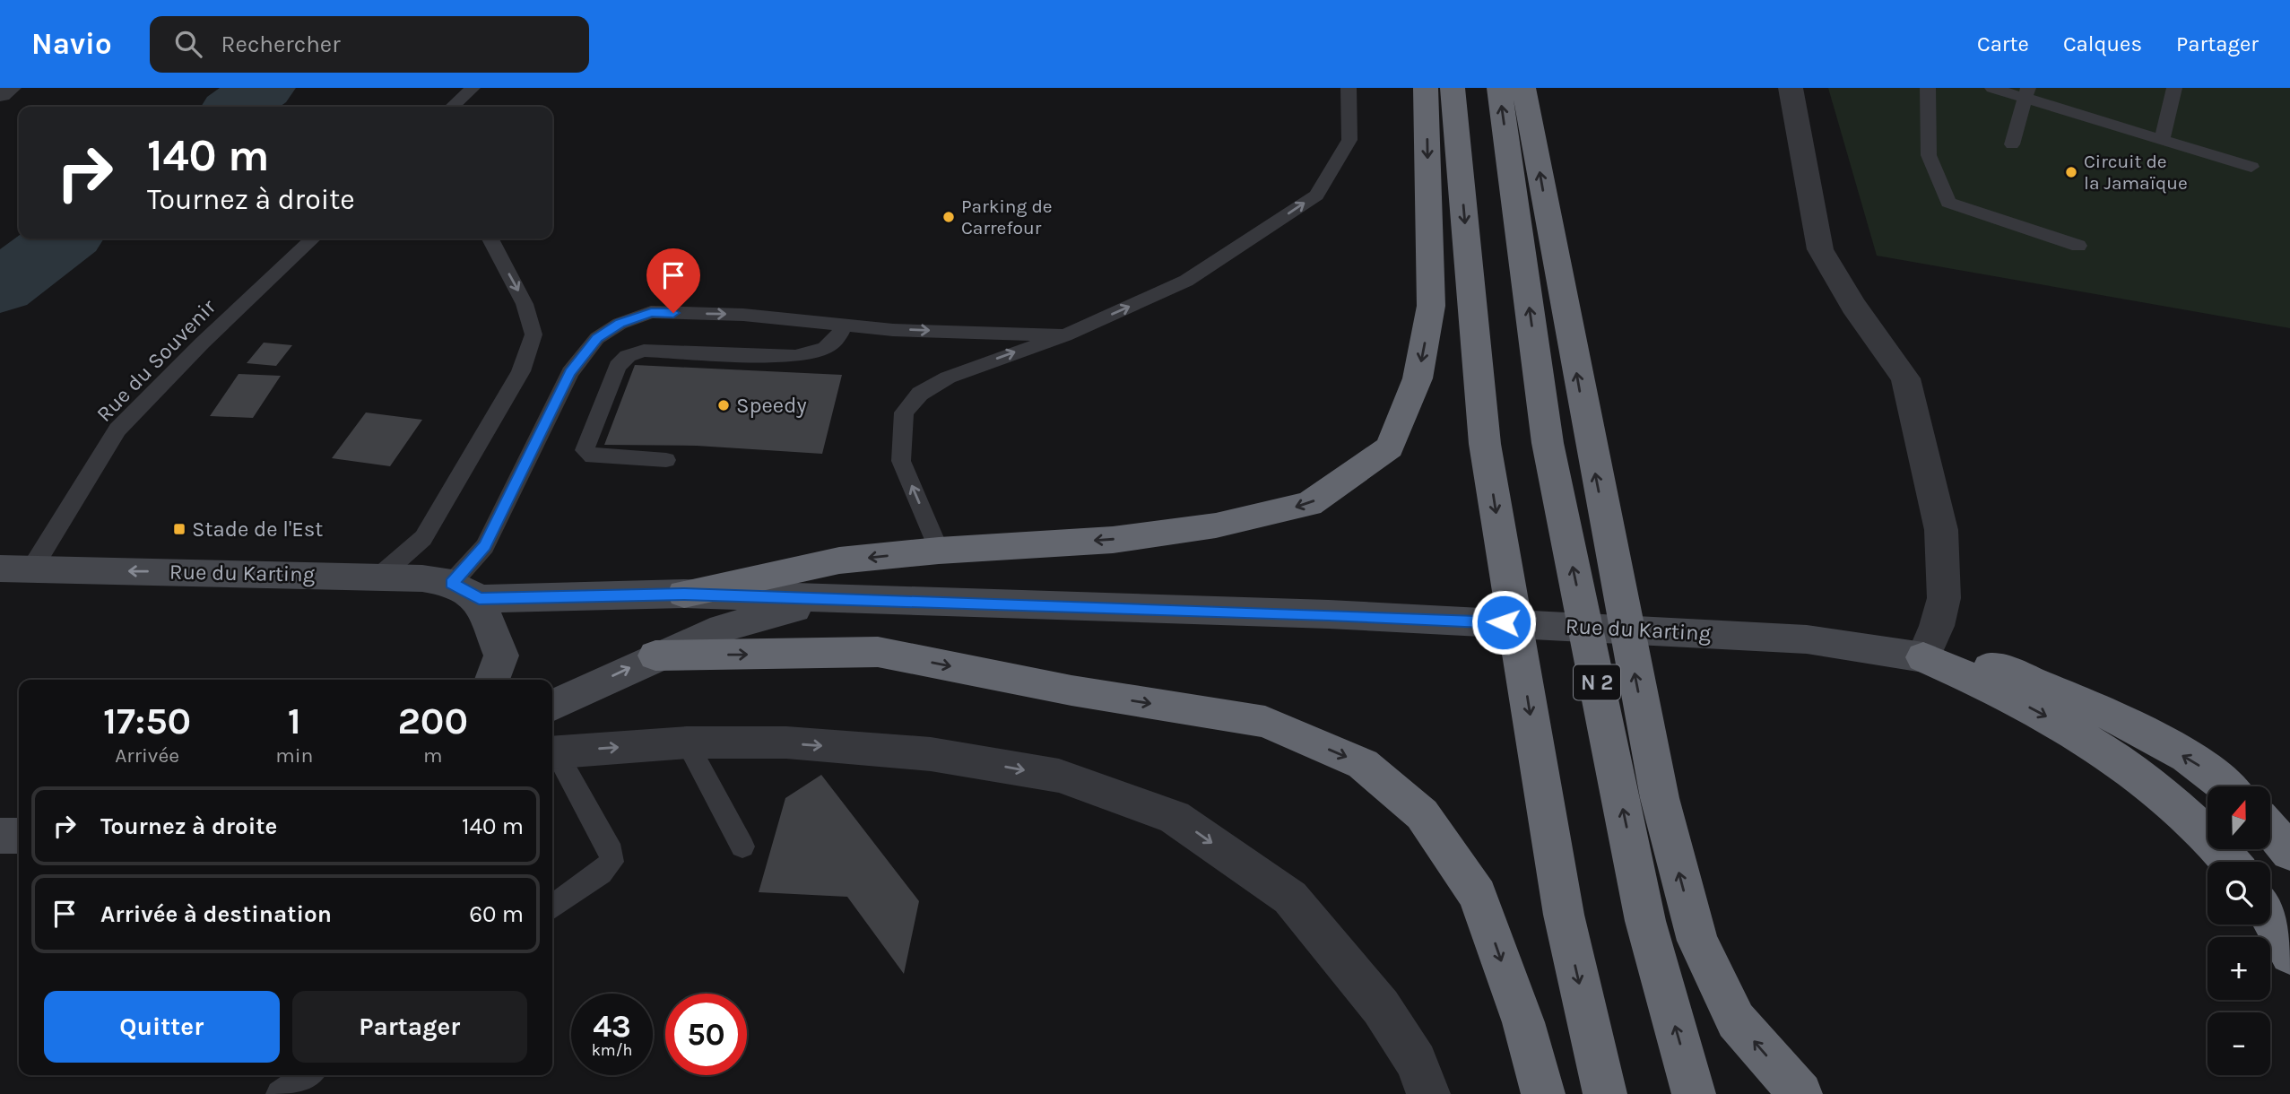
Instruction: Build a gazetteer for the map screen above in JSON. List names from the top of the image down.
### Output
{
  "streets": {
    "highway": ["N 2"],
    "main road": ["Rue du Karting"],
    "lane": ["Rue du Souvenir"]
  },
  "crossings": [
    ["Rue du Souvenir", "Rue du Karting"]
  ],
  "places": {
    "other": ["Circuit de la Jamaïque", "Parking de Carrefour", "Speedy"],
    "transit": ["Stade de l'Est"]
  },
  "north": "top",
  "page": {
    "header": "Navio",
    "search": "Rechercher",
    "nav": ["Carte", "Calques", "Partager"],
    "turn": ["140 m", "Tournez à droite"],
    "eta": [
      "17:50",
      "Arrivée",
      "1",
      "min",
      "200",
      "m"
    ],
    "map_buttons": ["+", "−"],
    "list": [
      {
        "name": "Tournez à droite",
        "value": "140 m"
      },
      {
        "name": "Arrivée à destination",
        "value": "60 m"
      }
    ],
    "buttons": ["Quitter", "Partager"],
    "speed": "43 km/h",
    "limit": "50"
  }
}
